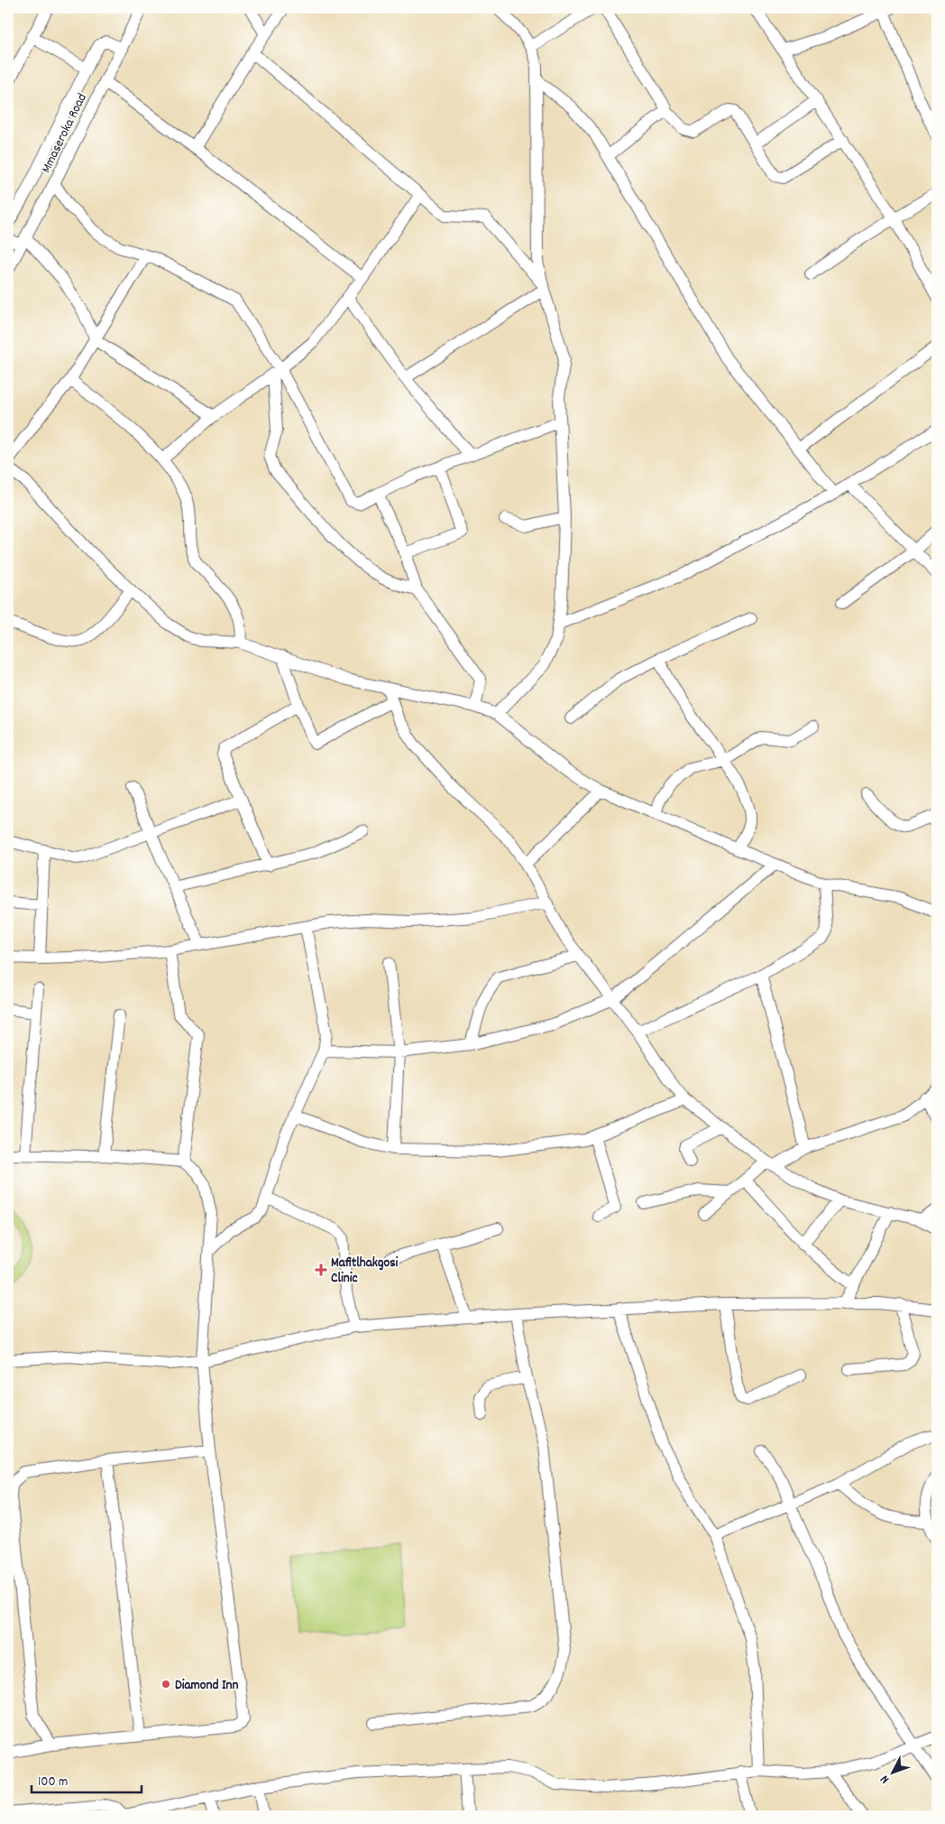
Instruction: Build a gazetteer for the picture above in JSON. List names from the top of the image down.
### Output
{
  "streets": {
    "street": ["Mmaseroka Road"]
  },
  "places": {
    "health": ["Mafitlhakgosi Clinic"],
    "other": ["Diamond Inn"]
  },
  "scale_bar": "100 m",
  "north": "bottom left"
}
